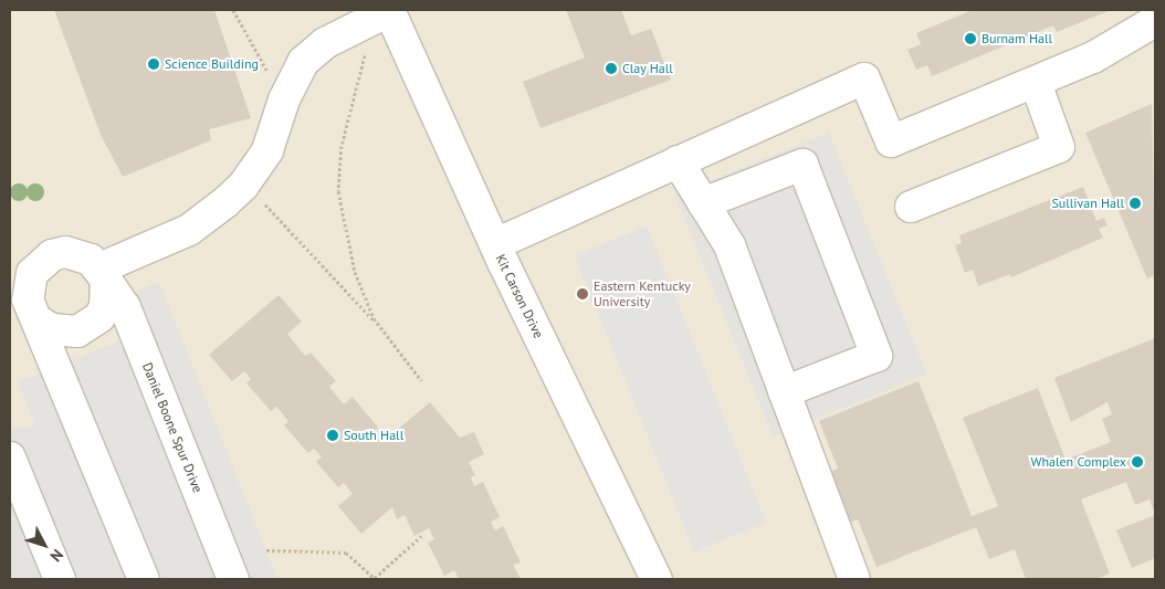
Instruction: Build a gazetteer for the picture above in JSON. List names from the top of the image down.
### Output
{
  "streets": {
    "street": ["Kit Carson Drive", "Daniel Boone Spur Drive"]
  },
  "places": [
    "Burnam Hall",
    "Science Building",
    "Clay Hall",
    "Sullivan Hall",
    "Eastern Kentucky University",
    "South Hall",
    "Whalen Complex"
  ],
  "north": "bottom right"
}
